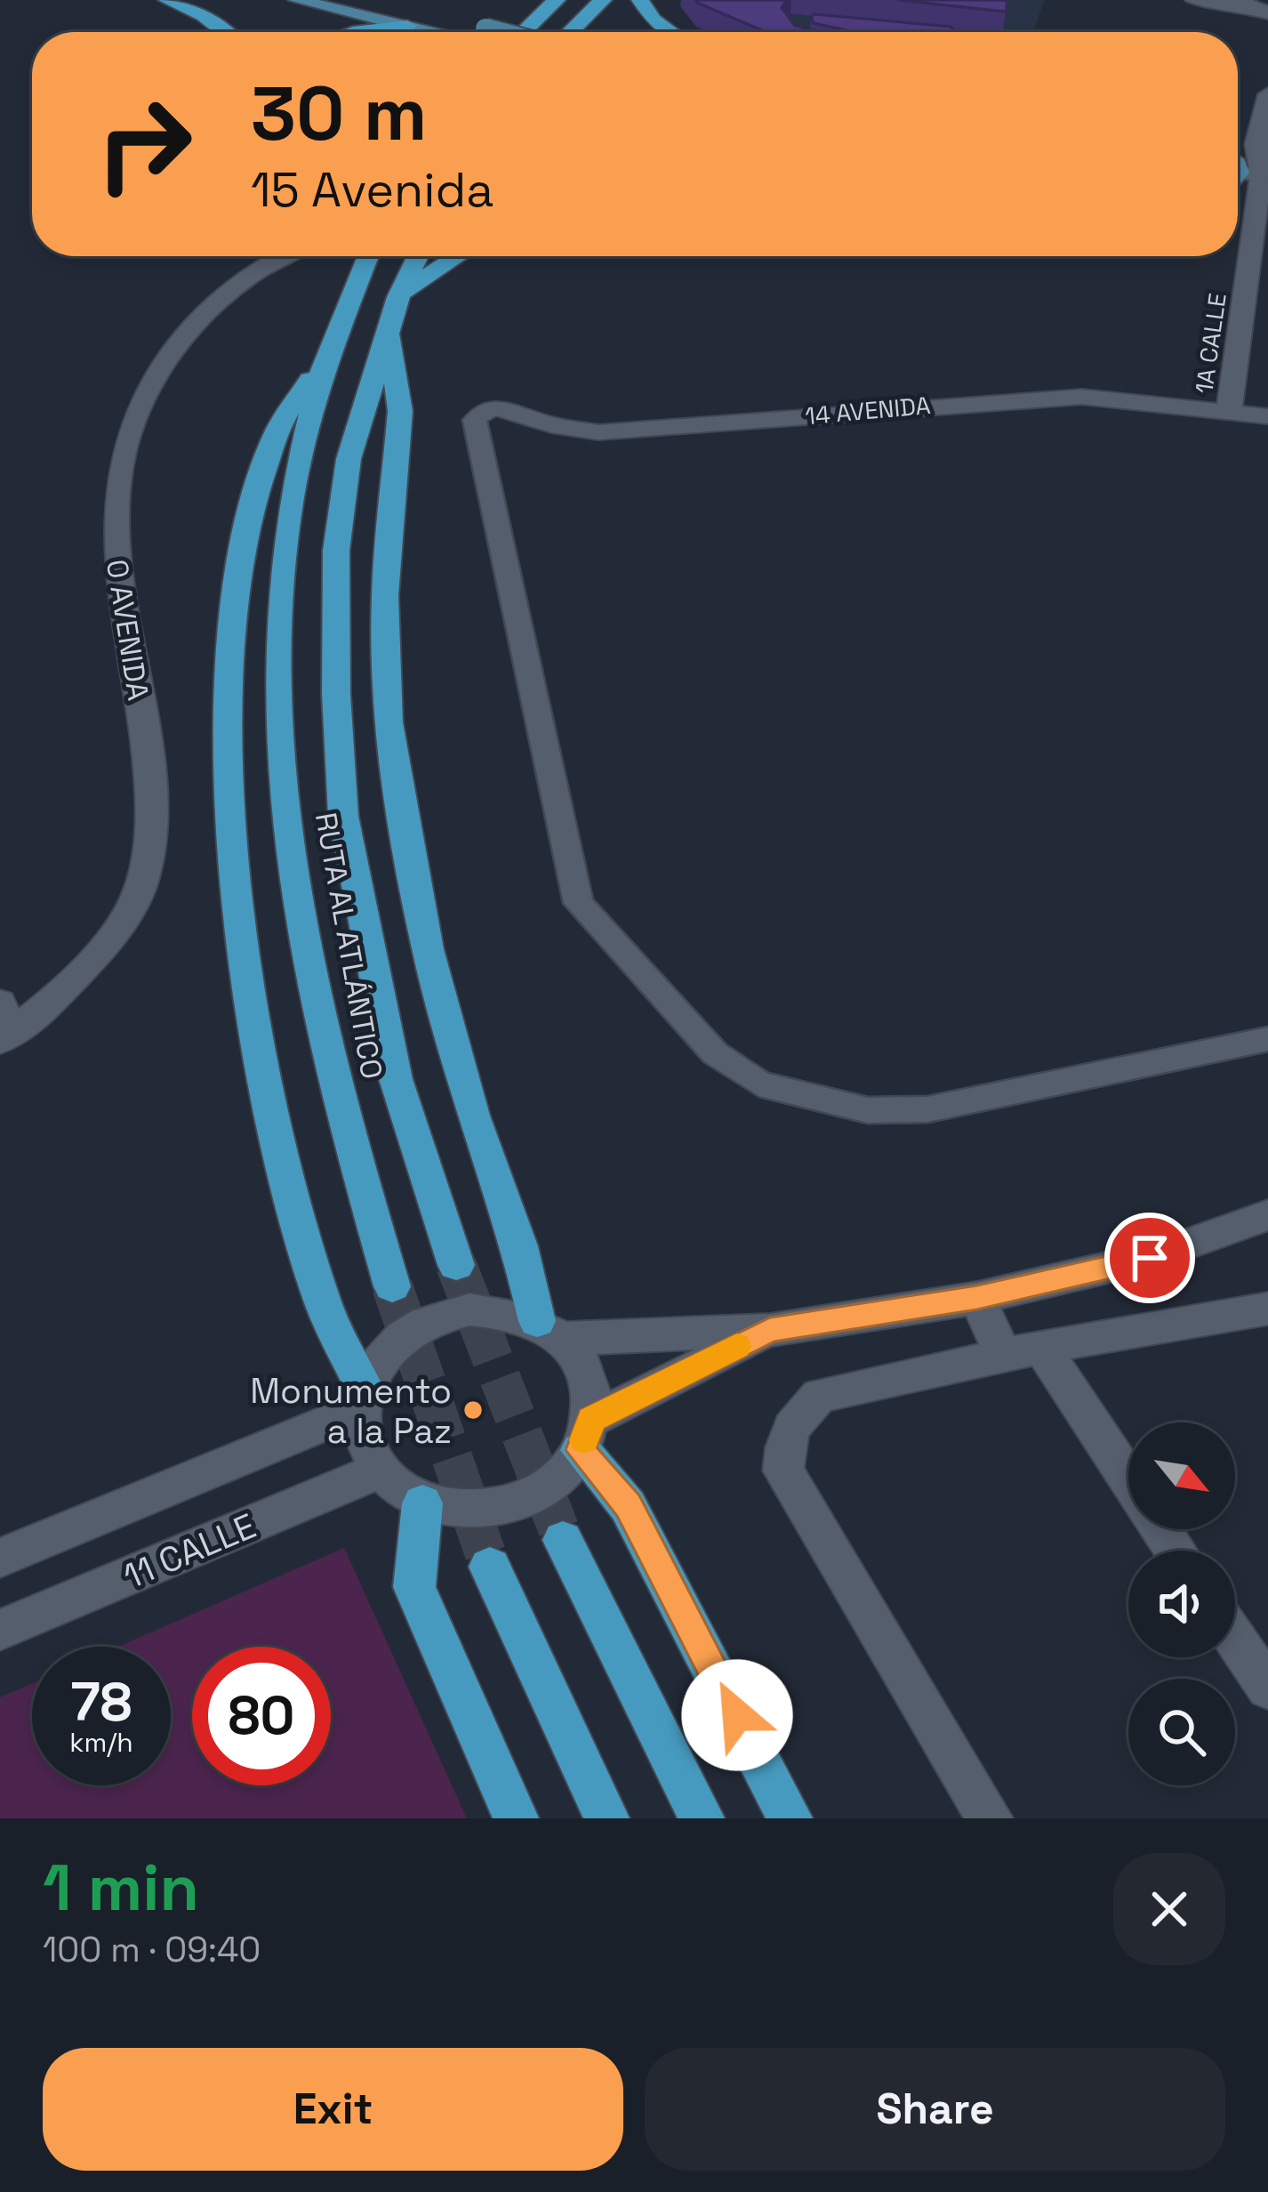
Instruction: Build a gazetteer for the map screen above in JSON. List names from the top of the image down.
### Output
{
  "streets": {
    "highway": ["RUTA AL ATLÁNTICO"],
    "street": [
      "1A CALLE",
      "14 AVENIDA",
      "0 AVENIDA",
      "11 CALLE"
    ]
  },
  "crossings": [
    ["1A CALLE", "14 AVENIDA"]
  ],
  "places": ["Monumento a la Paz"],
  "north": "bottom right",
  "page": {
    "turn": ["30 m", "15 Avenida"],
    "speed": "78 km/h",
    "limit": "80",
    "heading": ["1 min", "100 m · 09:40"],
    "buttons": ["Exit", "Share"]
  }
}
